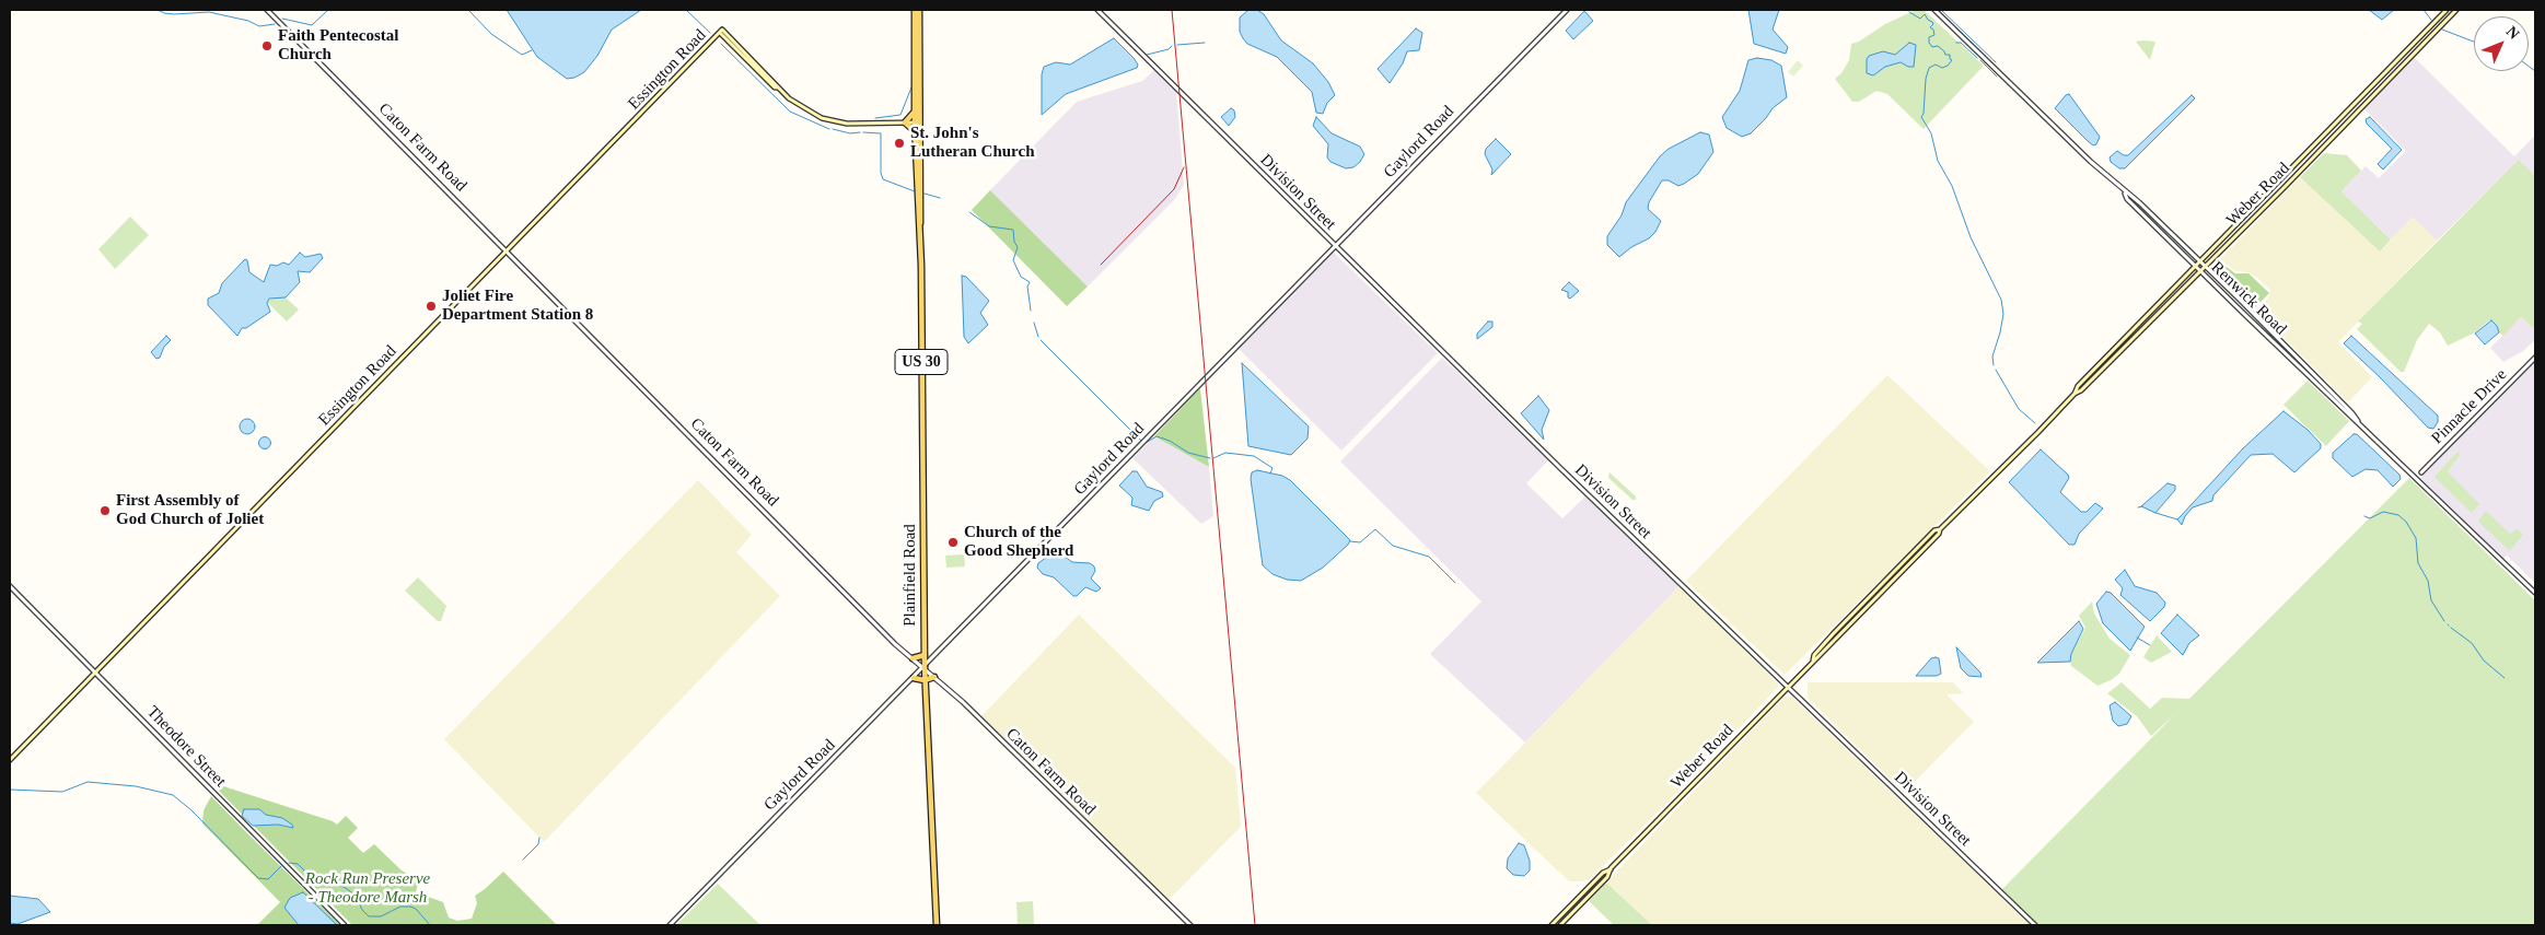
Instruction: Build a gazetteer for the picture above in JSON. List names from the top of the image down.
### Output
{
  "streets": {
    "main road": [
      "Essington Road",
      "Weber Road",
      "US 30",
      "Plainfield Road"
    ],
    "street": [
      "Gaylord Road",
      "Caton Farm Road",
      "Division Street",
      "Renwick Road",
      "Pinnacle Drive",
      "Theodore Street"
    ]
  },
  "crossings": [
    ["Essington Road", "Caton Farm Road"],
    ["Essington Road", "Theodore Street"],
    ["Gaylord Road", "Caton Farm Road"],
    ["Gaylord Road", "Division Street"],
    ["Gaylord Road", "Plainfield Road"],
    ["Caton Farm Road", "Plainfield Road"],
    ["Division Street", "Weber Road"],
    ["Weber Road", "Renwick Road"]
  ],
  "parks": ["Rock Run Preserve - Theodore Marsh"],
  "places": [
    "Faith Pentecostal Church",
    "St. John's Lutheran Church",
    "Joliet Fire Department Station 8",
    "First Assembly of God Church of Joliet",
    "Church of the Good Shepherd"
  ],
  "north": "top right"
}
